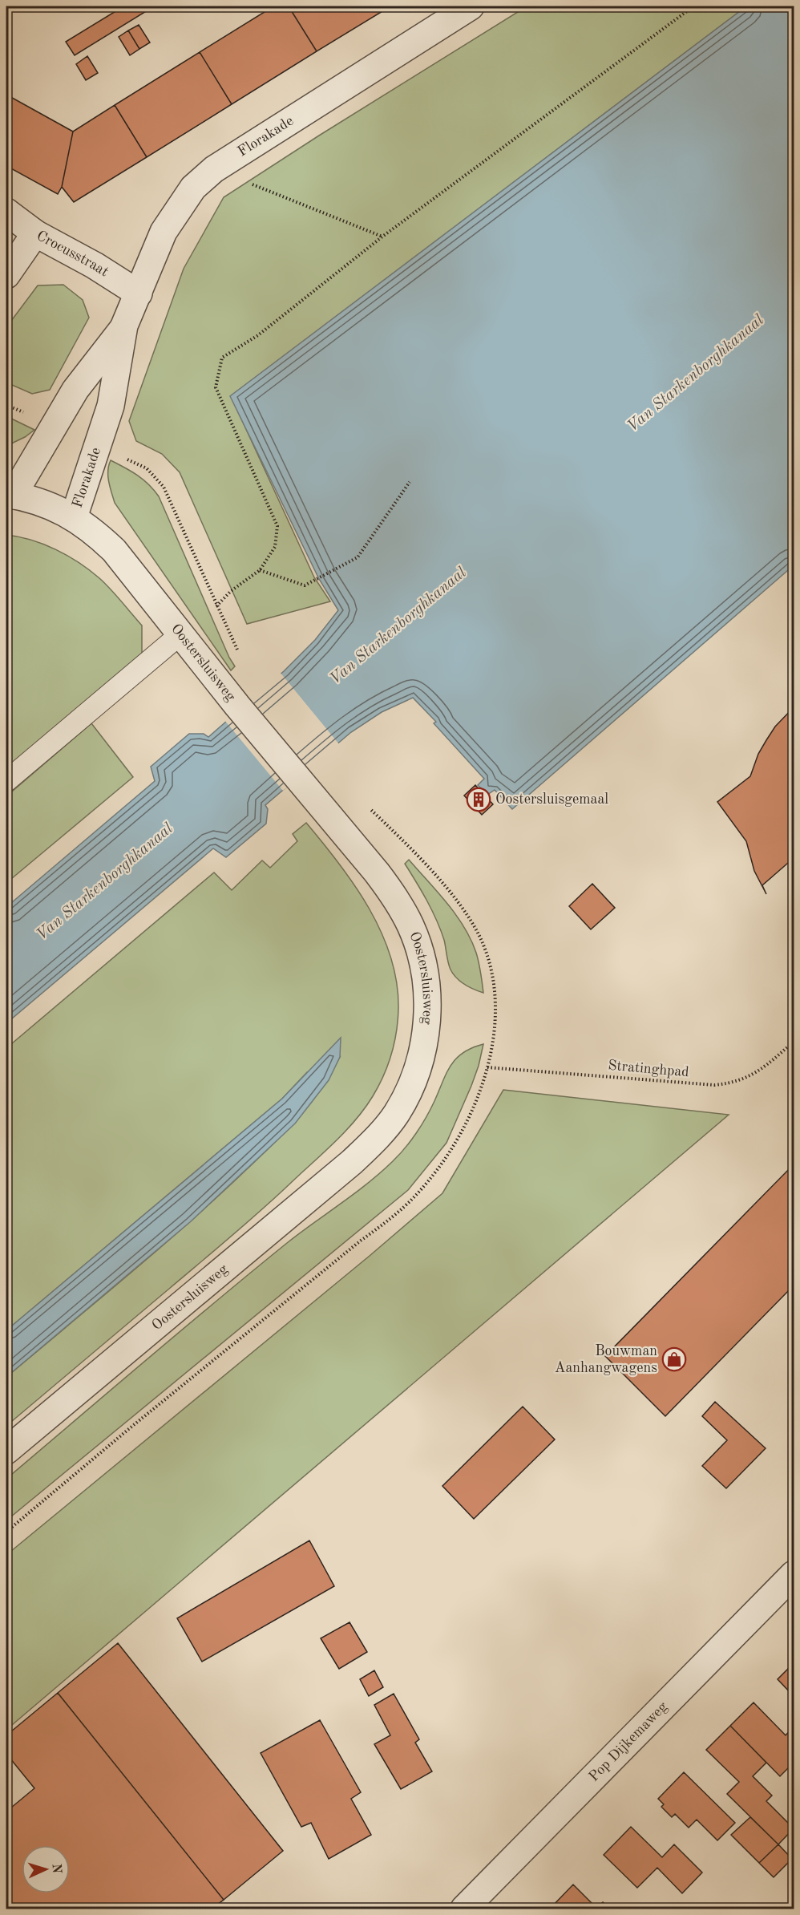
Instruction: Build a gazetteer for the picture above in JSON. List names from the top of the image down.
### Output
{
  "streets": {
    "street": [
      "Florakade",
      "Crocusstraat",
      "Oostersluisweg",
      "Pop Dijkemaweg"
    ],
    "path": ["Stratinghpad"]
  },
  "crossings": [
    ["Florakade", "Crocusstraat"],
    ["Florakade", "Oostersluisweg"]
  ],
  "water": ["Van Starkenborghkanaal"],
  "places": {
    "building": ["Oostersluisgemaal"],
    "shop": ["Bouwman Aanhangwagens"]
  },
  "north": "right"
}
